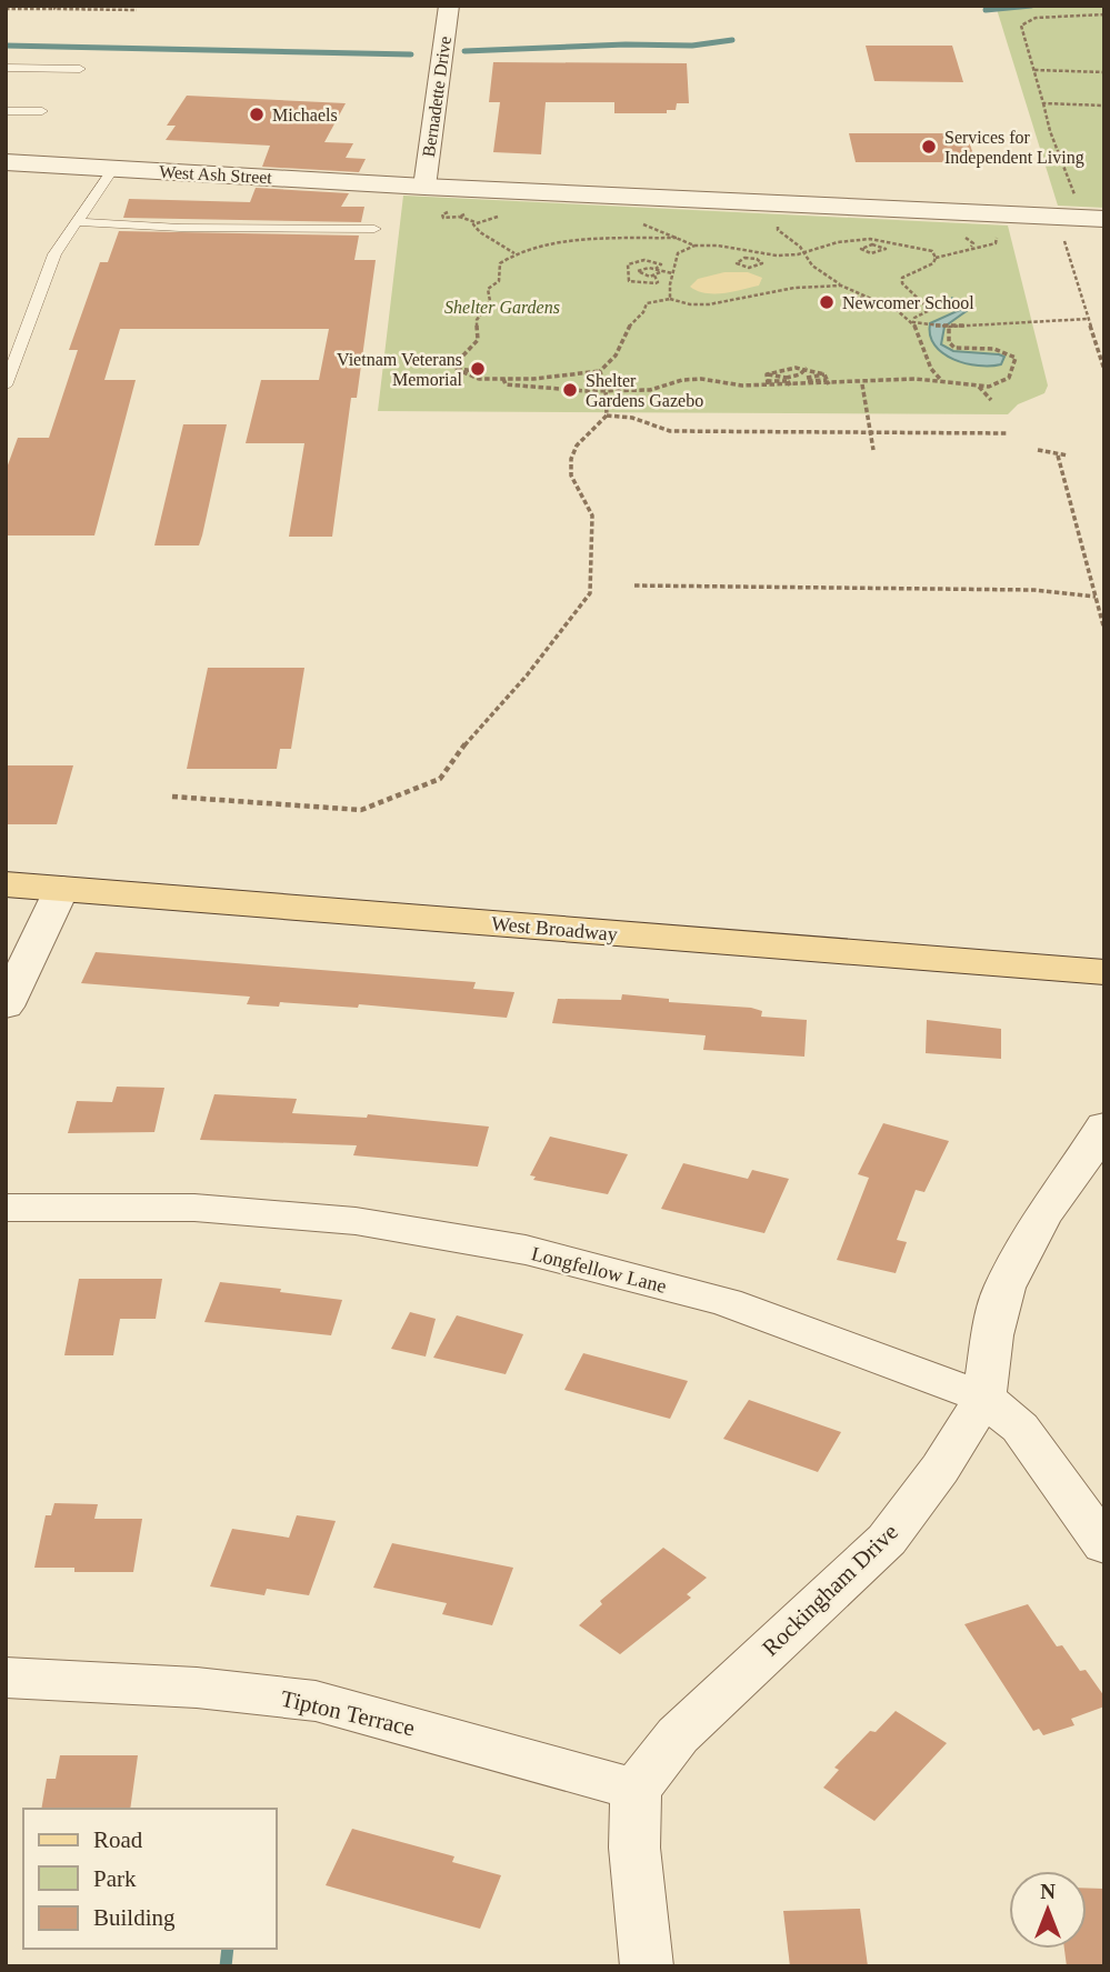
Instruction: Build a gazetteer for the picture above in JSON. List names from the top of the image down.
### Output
{
  "streets": {
    "main road": ["West Broadway"],
    "street": [
      "Bernadette Drive",
      "West Ash Street",
      "Longfellow Lane",
      "Rockingham Drive",
      "Tipton Terrace"
    ]
  },
  "crossings": [
    ["Bernadette Drive", "West Ash Street"],
    ["Longfellow Lane", "Rockingham Drive"],
    ["Rockingham Drive", "Tipton Terrace"]
  ],
  "parks": ["Shelter Gardens"],
  "places": [
    "Michaels",
    "Services for Independent Living",
    "Newcomer School",
    "Vietnam Veterans Memorial",
    "Shelter Gardens Gazebo"
  ],
  "legend": ["Road", "Park", "Building"],
  "north": "top"
}
